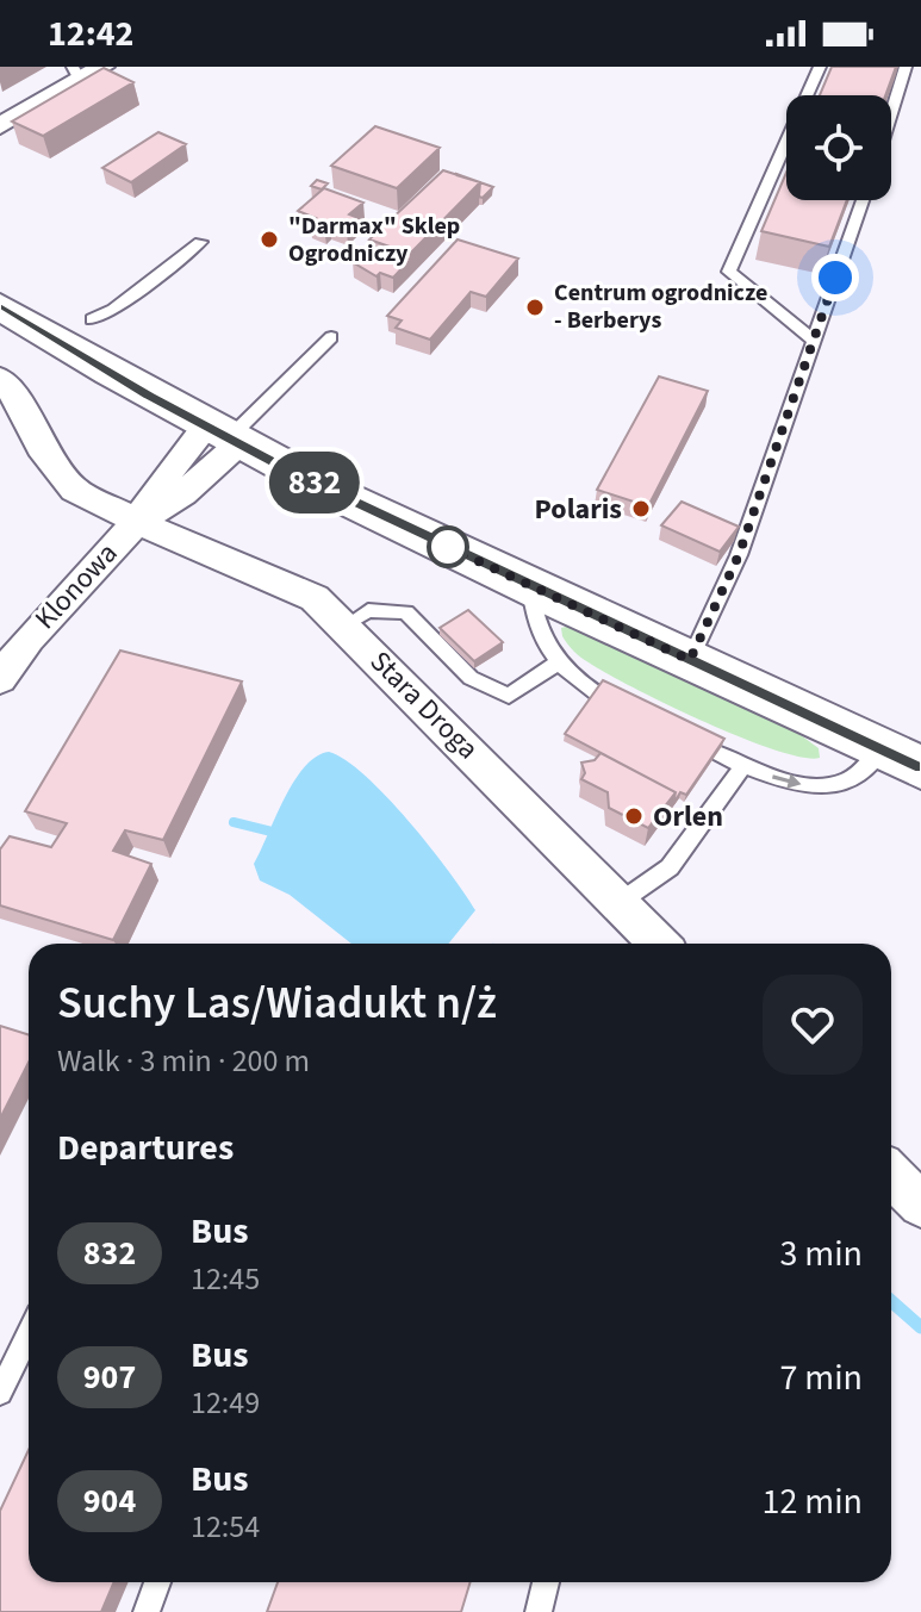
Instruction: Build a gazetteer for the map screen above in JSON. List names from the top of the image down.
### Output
{
  "streets": {
    "street": ["Klonowa", "Stara Droga"]
  },
  "crossings": [
    ["Klonowa", "Stara Droga"]
  ],
  "places": [
    "\"Darmax\" Sklep Ogrodniczy",
    "Centrum ogrodnicze - Berberys",
    "Polaris",
    "Orlen"
  ],
  "lines": ["bus line 832"],
  "page": {
    "status": "12:42",
    "on_map": "832",
    "heading": [
      ["Suchy Las/Wiadukt n/ż", "Walk · 3 min · 200 m"],
      "Departures"
    ],
    "list": [
      {
        "mark": "832",
        "name": "Bus",
        "note": "12:45",
        "value": "3 min"
      },
      {
        "mark": "907",
        "name": "Bus",
        "note": "12:49",
        "value": "7 min"
      },
      {
        "mark": "904",
        "name": "Bus",
        "note": "12:54",
        "value": "12 min"
      }
    ]
  }
}
